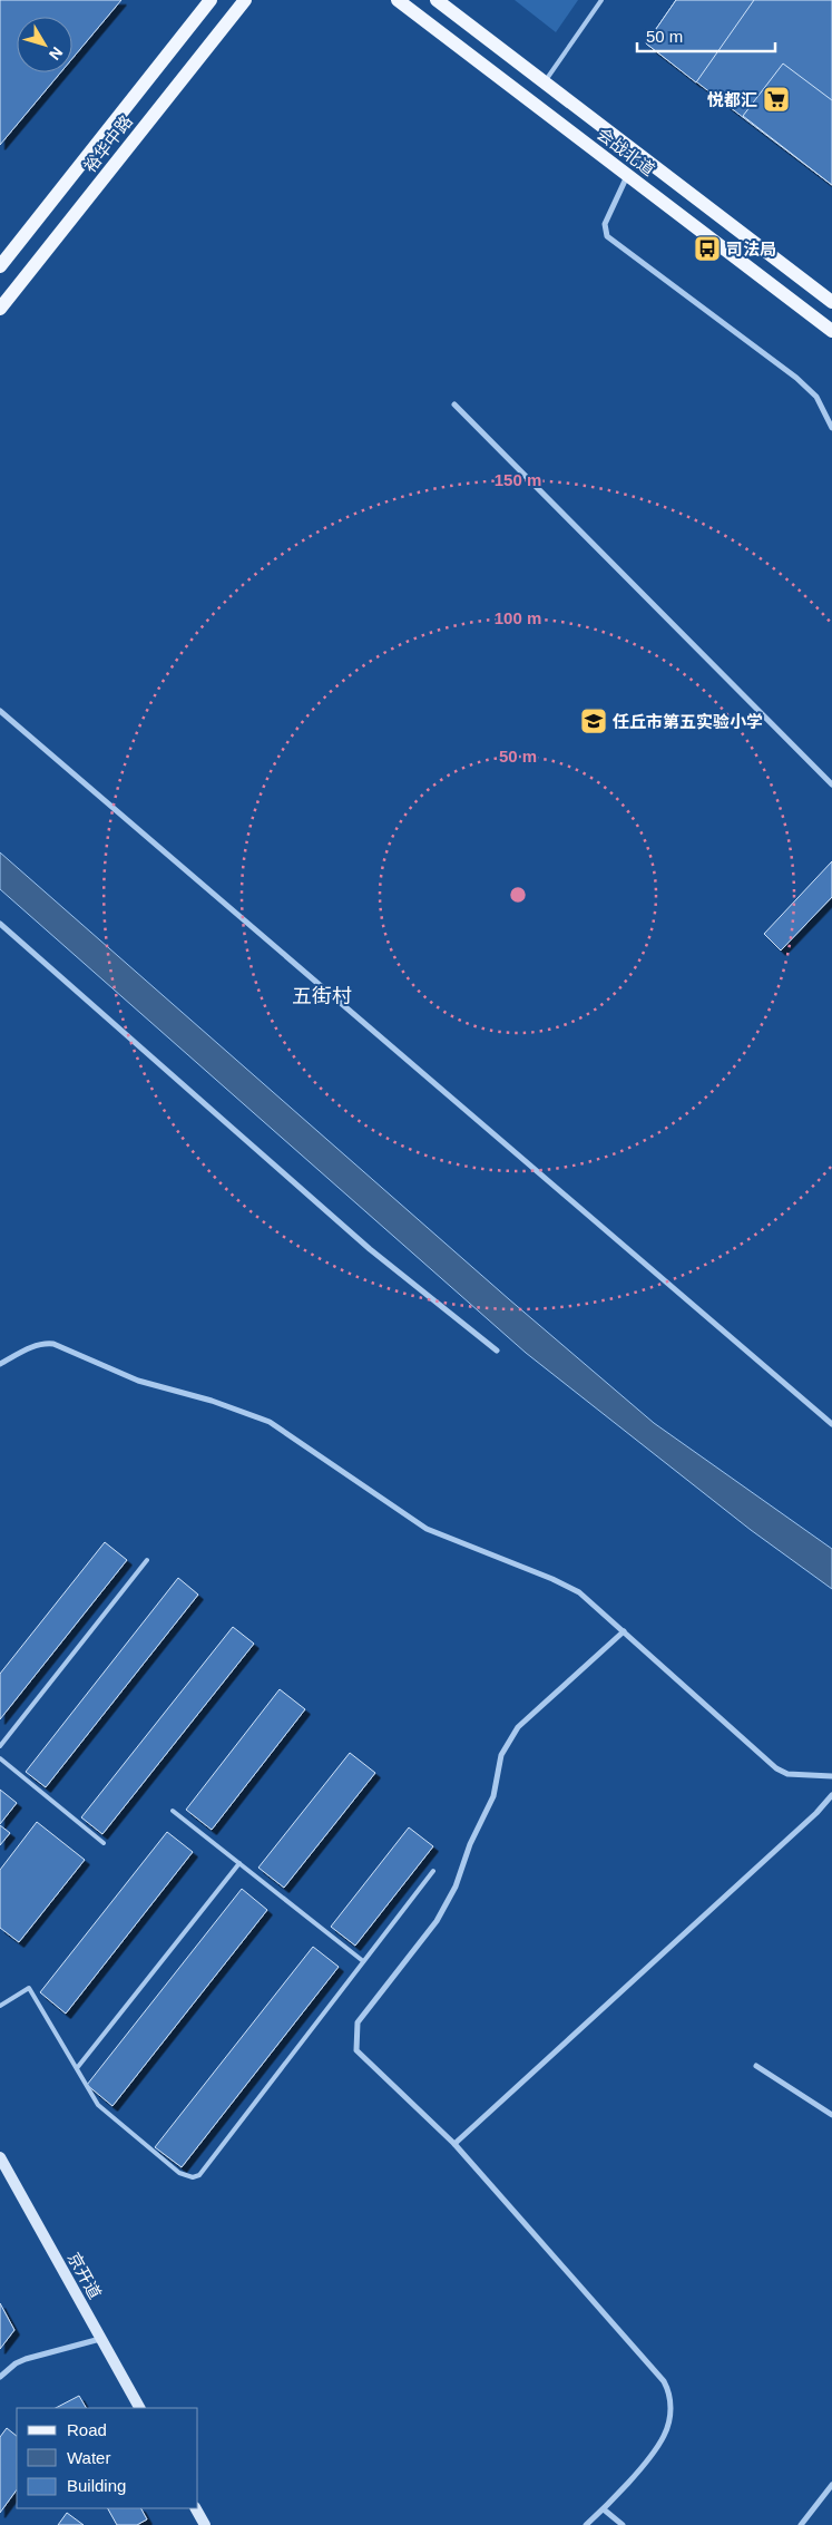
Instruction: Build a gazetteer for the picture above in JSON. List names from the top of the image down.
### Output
{
  "streets": {
    "main road": ["裕华中路", "会战北道", "京开道"]
  },
  "districts": ["五街村"],
  "places": {
    "supermarket": ["悦都汇"],
    "bus stop": ["司法局"],
    "school or university": ["任丘市第五实验小学"]
  },
  "legend": ["Road", "Water", "Building"],
  "scale_bar": "50 m",
  "north": "bottom right",
  "rings": ["150 m", "100 m", "50 m"]
}
